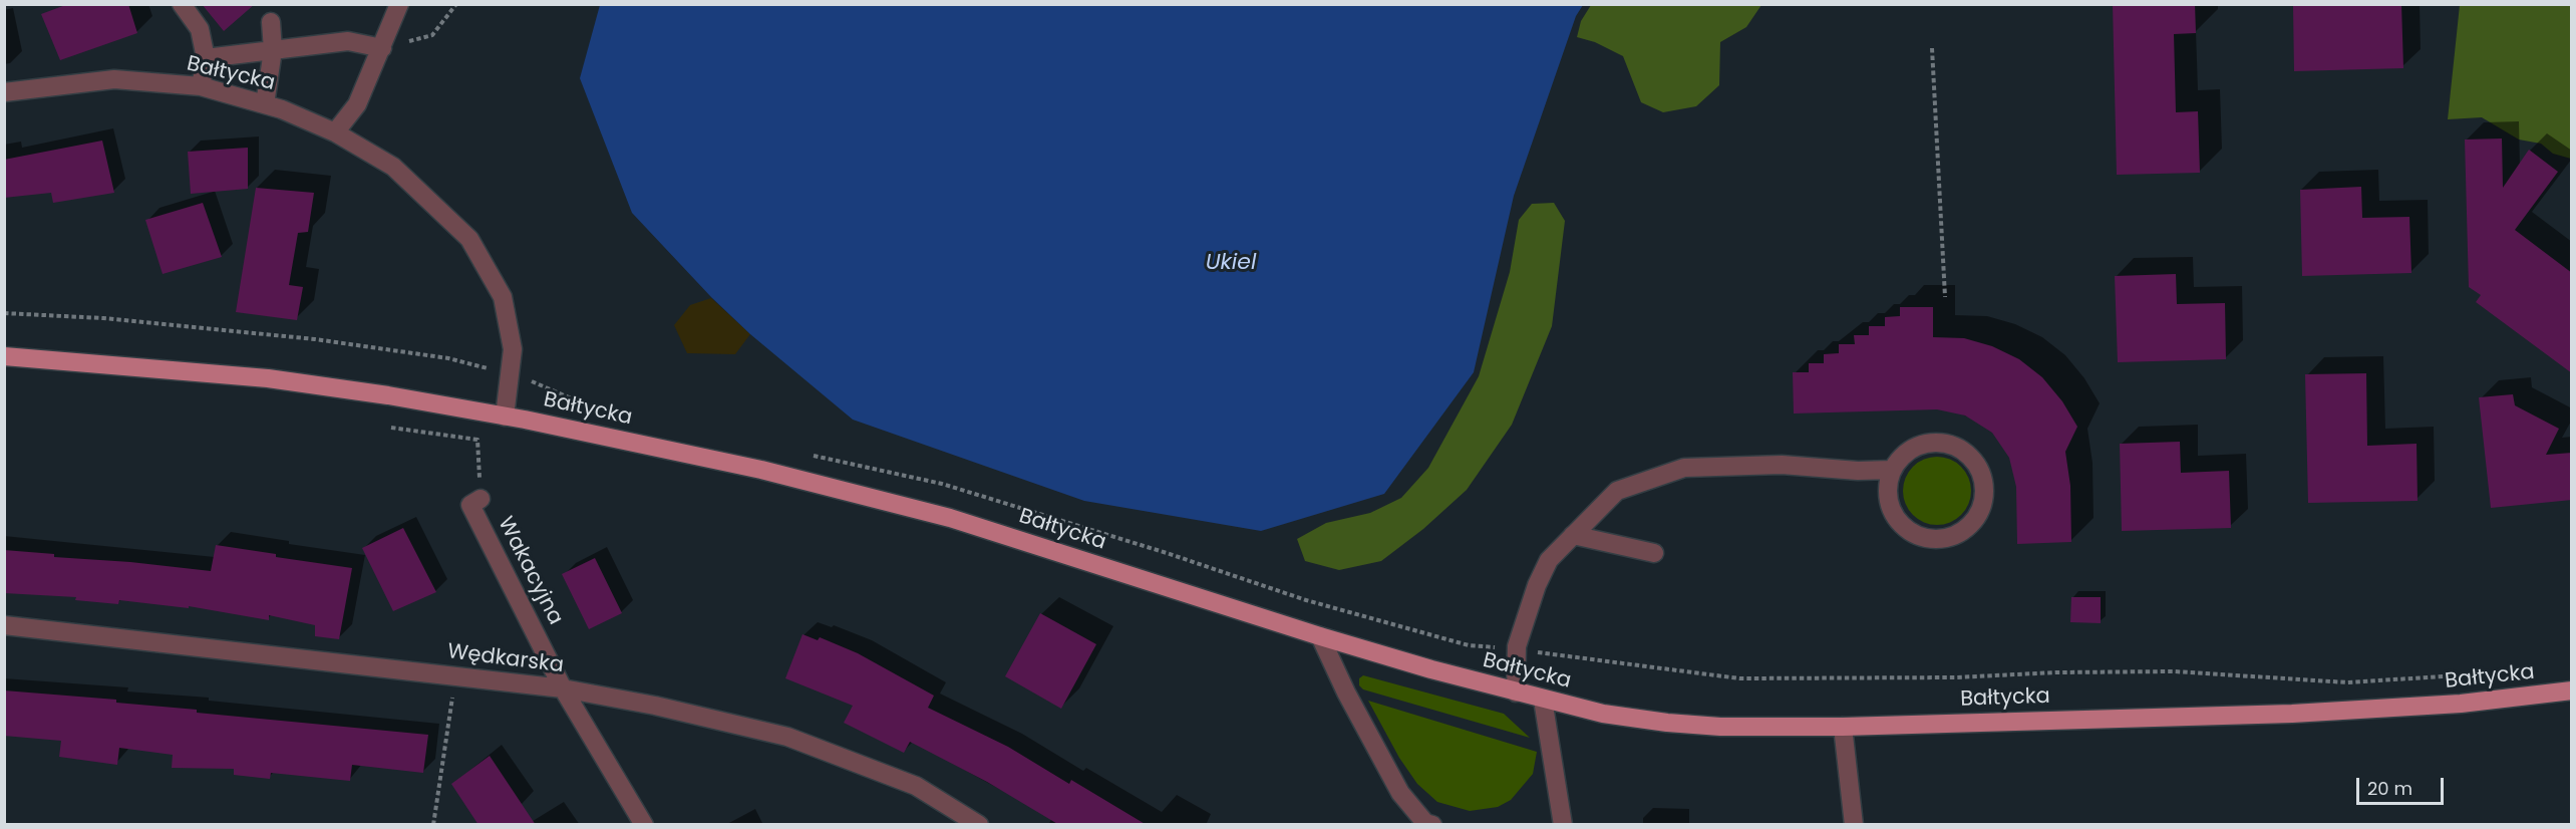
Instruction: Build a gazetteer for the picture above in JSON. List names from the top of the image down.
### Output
{
  "streets": {
    "main road": ["Bałtycka"],
    "street": ["Wakacyjna", "Wędkarska"]
  },
  "crossings": [
    ["Wakacyjna", "Wędkarska"]
  ],
  "water": ["Ukiel"],
  "scale_bar": "20 m"
}
